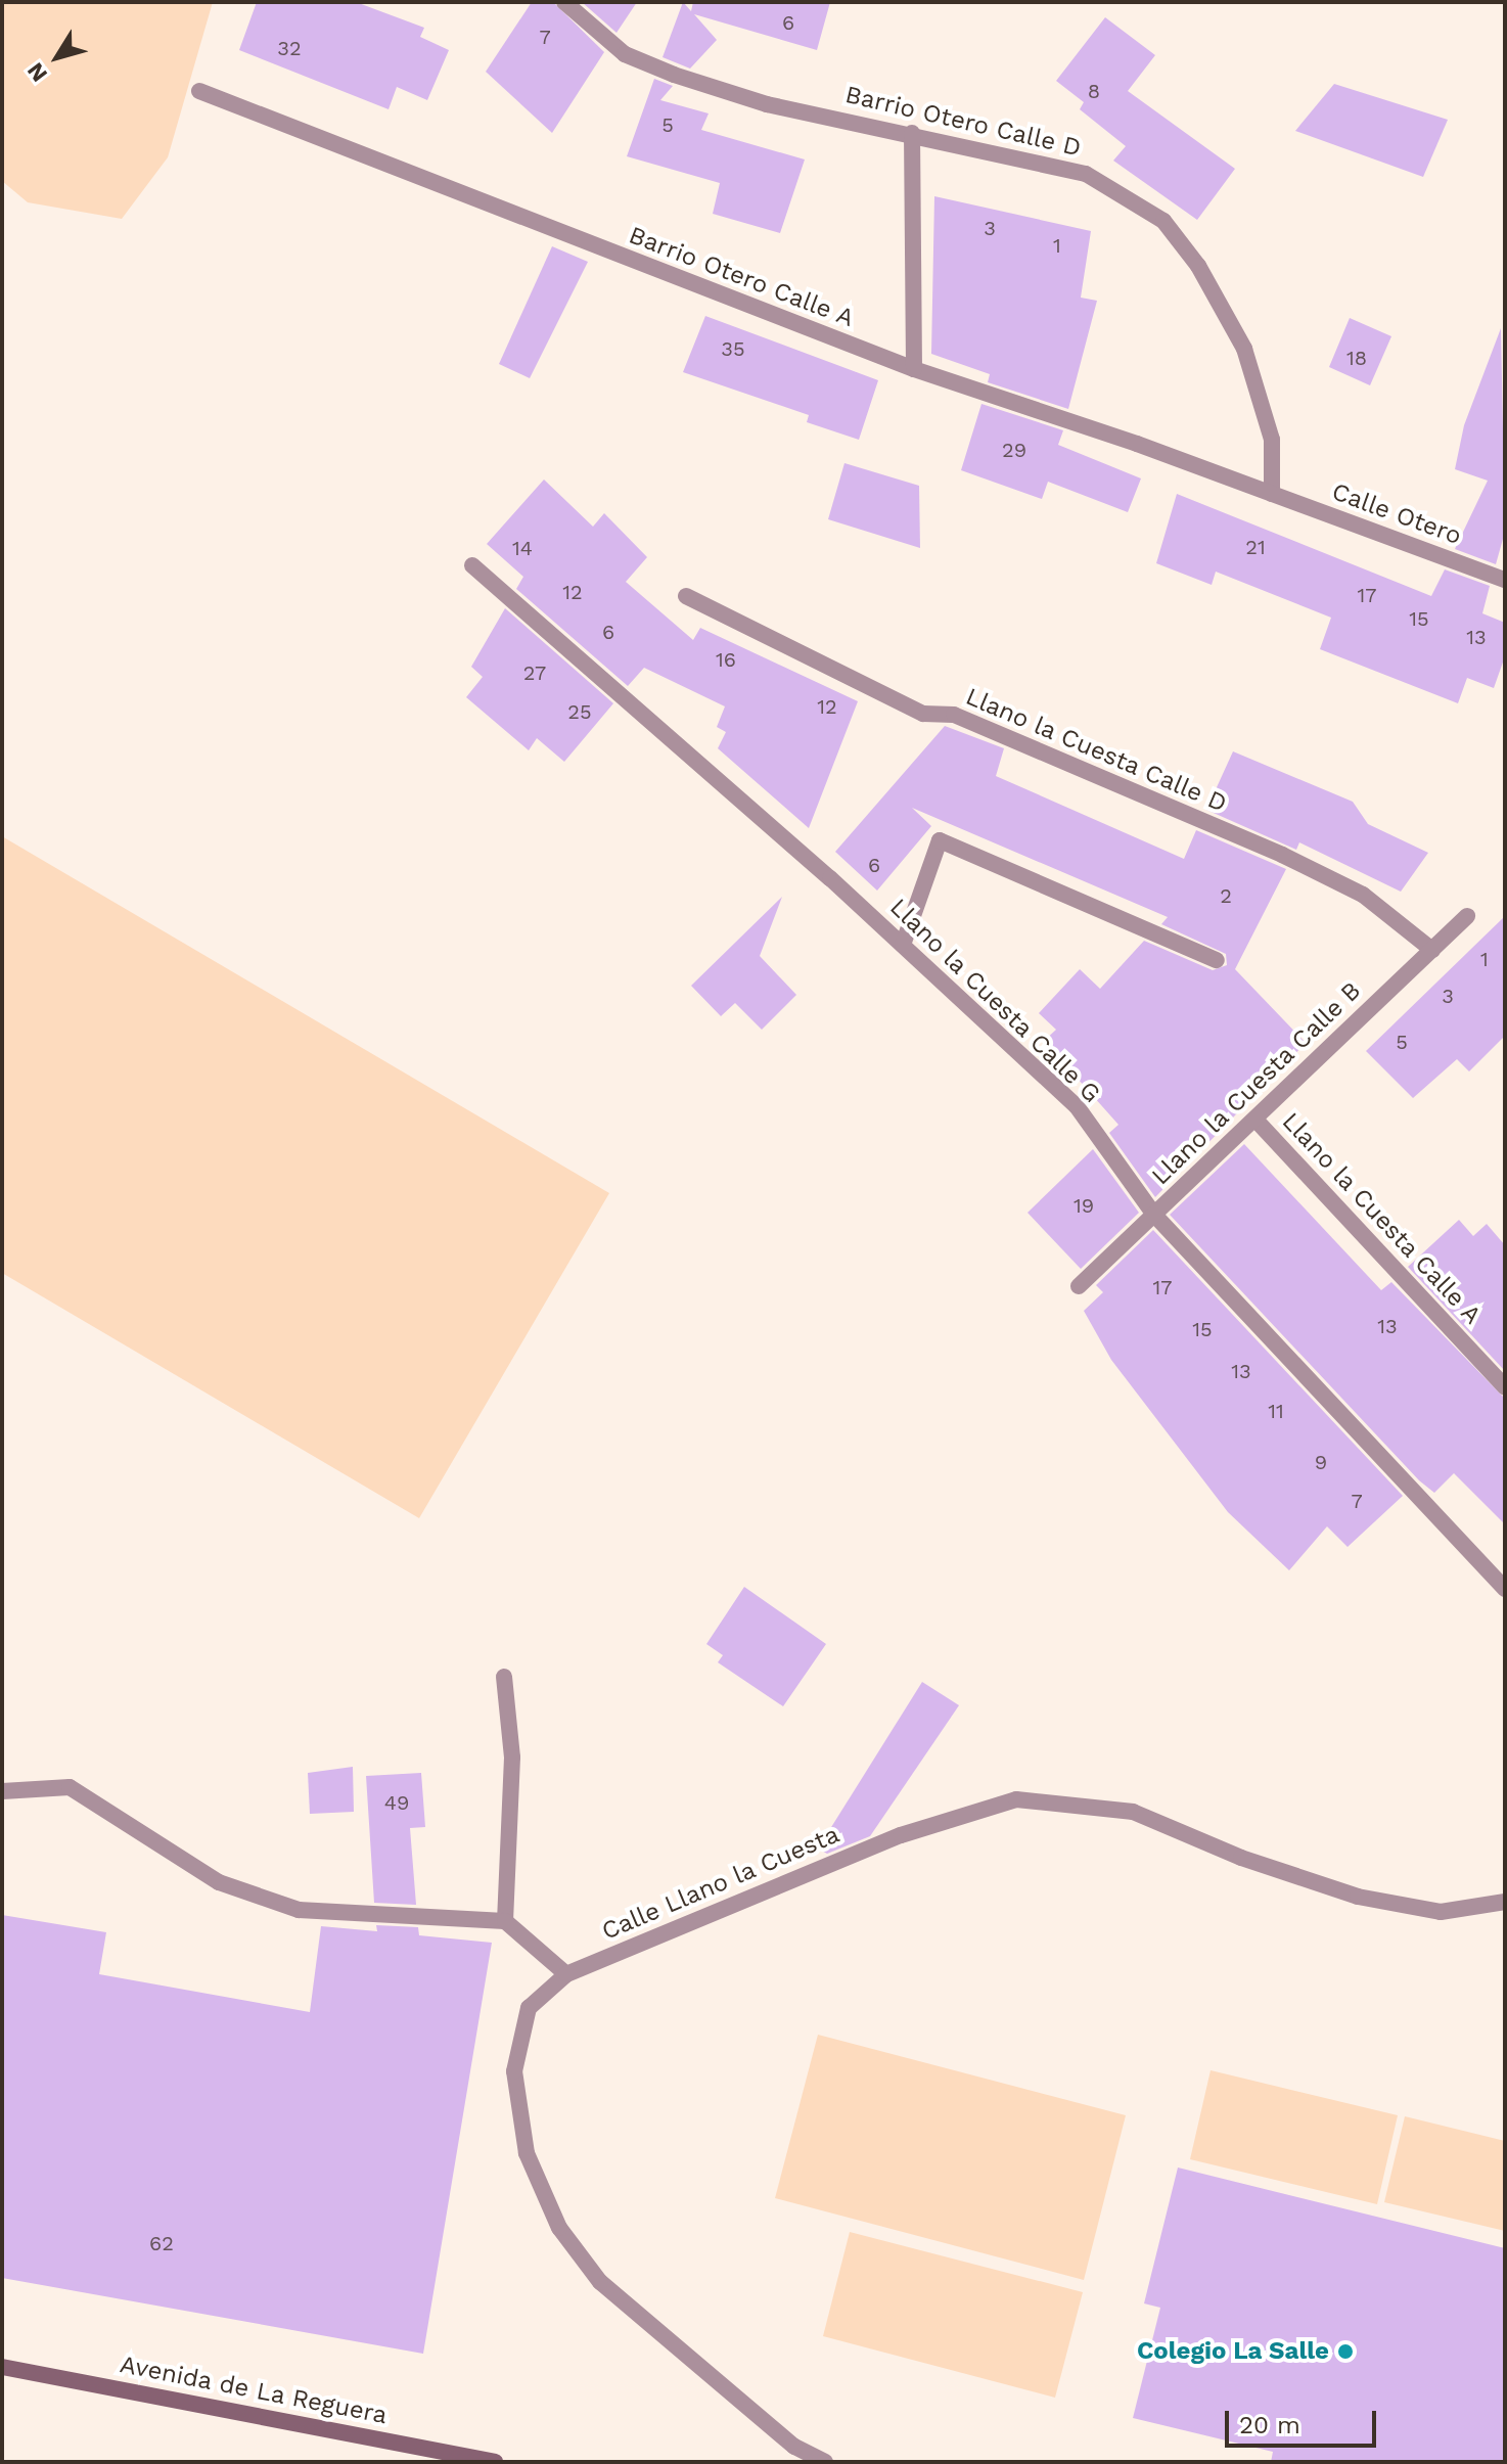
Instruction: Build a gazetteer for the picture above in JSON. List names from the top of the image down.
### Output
{
  "streets": {
    "street": [
      "Barrio Otero Calle D",
      "Barrio Otero Calle A",
      "Calle Otero",
      "Llano la Cuesta Calle D",
      "Llano la Cuesta Calle G",
      "Llano la Cuesta Calle B",
      "Llano la Cuesta Calle A",
      "Calle Llano la Cuesta",
      "Avenida de La Reguera"
    ]
  },
  "crossings": [
    ["Barrio Otero Calle D", "Barrio Otero Calle A"],
    ["Barrio Otero Calle D", "Calle Otero"],
    ["Barrio Otero Calle A", "Calle Otero"],
    ["Llano la Cuesta Calle D", "Llano la Cuesta Calle B"],
    ["Llano la Cuesta Calle G", "Llano la Cuesta Calle B"],
    ["Llano la Cuesta Calle B", "Llano la Cuesta Calle A"]
  ],
  "places": ["Colegio La Salle"],
  "house_numbers": [
    "6",
    "7",
    "32",
    "8",
    "5",
    "3",
    "1",
    "35",
    "18",
    "29",
    "21",
    "14",
    "12",
    "17",
    "15",
    "6",
    "13",
    "16",
    "27",
    "12",
    "25",
    "6",
    "2",
    "1",
    "3",
    "5",
    "19",
    "17",
    "13",
    "15",
    "13",
    "11",
    "9",
    "7",
    "49",
    "62"
  ],
  "scale_bar": "20 m",
  "north": "bottom left"
}
